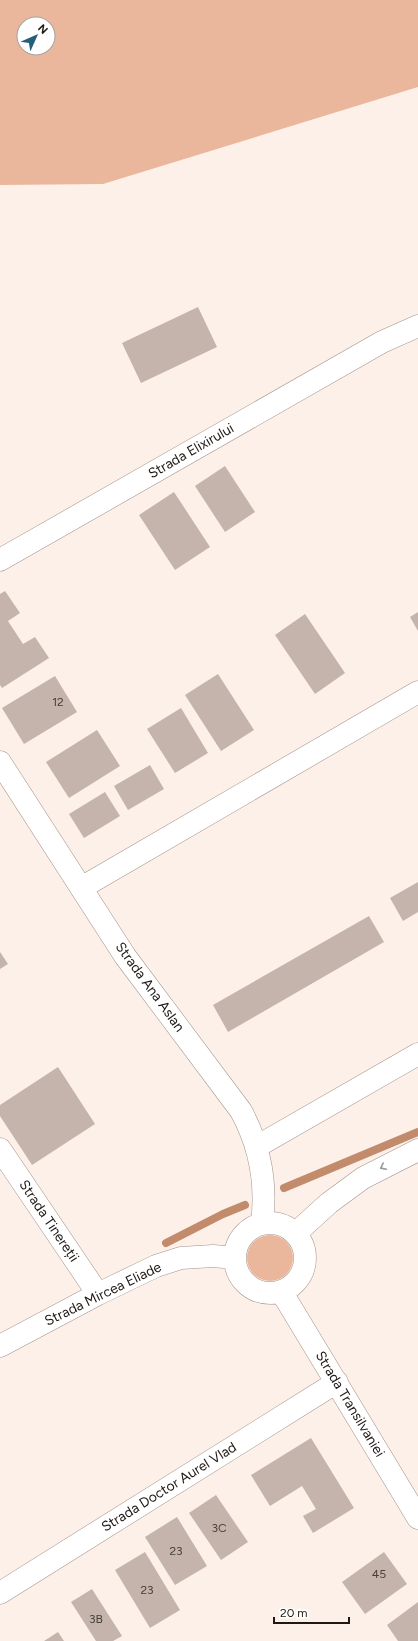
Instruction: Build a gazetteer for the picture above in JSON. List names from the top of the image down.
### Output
{
  "streets": {
    "street": [
      "Strada Elixirului",
      "Strada Ana Aslan",
      "Strada Tinereții",
      "Strada Mircea Eliade",
      "Strada Transilvaniei",
      "Strada Doctor Aurel Vlad"
    ]
  },
  "crossings": [
    ["Strada Ana Aslan", "Strada Mircea Eliade"],
    ["Strada Ana Aslan", "Strada Transilvaniei"],
    ["Strada Tinereții", "Strada Mircea Eliade"],
    ["Strada Mircea Eliade", "Strada Transilvaniei"],
    ["Strada Transilvaniei", "Strada Doctor Aurel Vlad"]
  ],
  "house_numbers": [
    "12",
    "3C",
    "23",
    "45",
    "23",
    "3B"
  ],
  "scale_bar": "20 m",
  "north": "top right"
}
